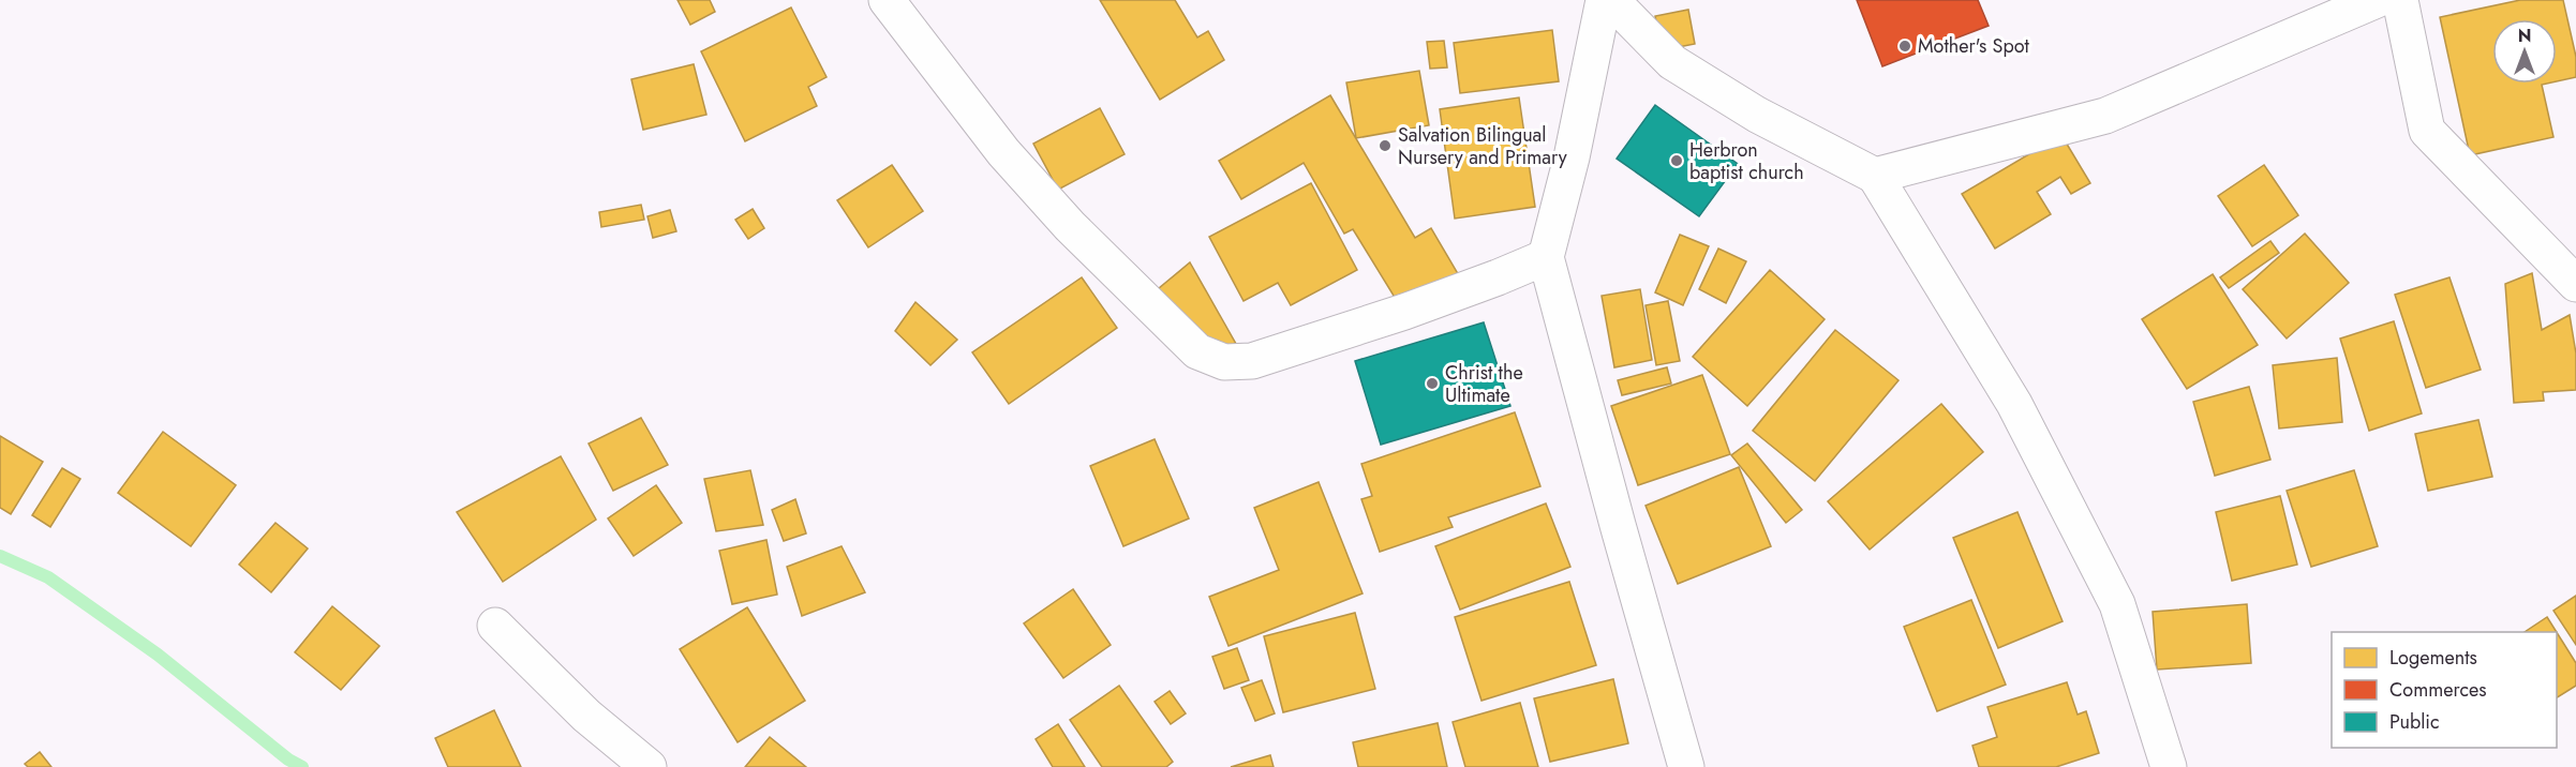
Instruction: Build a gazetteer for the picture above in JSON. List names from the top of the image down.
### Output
{
  "places": [
    "Mother's Spot",
    "Salvation Bilingual Nursery and Primary",
    "Herbron baptist church",
    "Christ the Ultimate"
  ],
  "legend": ["Logements", "Commerces", "Public"],
  "north": "top"
}
